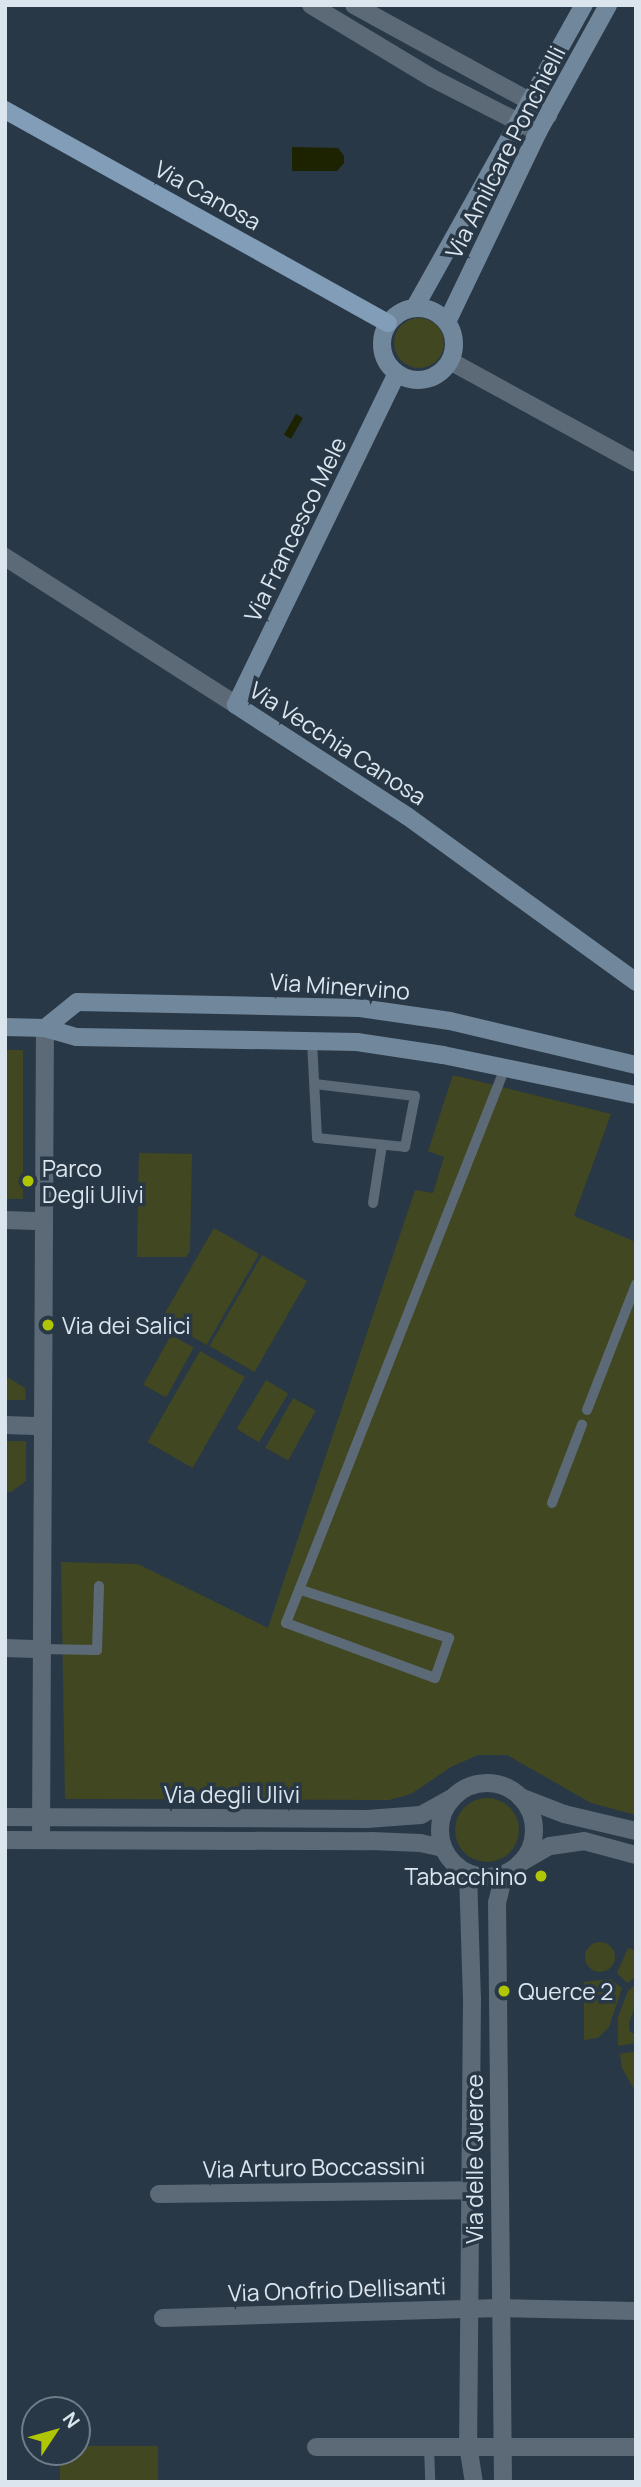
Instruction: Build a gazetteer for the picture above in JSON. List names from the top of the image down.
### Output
{
  "streets": {
    "main road": [
      "Via Amilcare Ponchielli",
      "Via Canosa",
      "Via Francesco Mele",
      "Via Vecchia Canosa",
      "Via Minervino"
    ],
    "street": [
      "Via degli Ulivi",
      "Via delle Querce",
      "Via Arturo Boccassini",
      "Via Onofrio Dellisanti"
    ]
  },
  "crossings": [
    ["Via Amilcare Ponchielli", "Via Canosa"],
    ["Via Amilcare Ponchielli", "Via Francesco Mele"],
    ["Via Canosa", "Via Francesco Mele"],
    ["Via Francesco Mele", "Via Vecchia Canosa"],
    ["Via degli Ulivi", "Via delle Querce"],
    ["Via delle Querce", "Via Arturo Boccassini"],
    ["Via delle Querce", "Via Onofrio Dellisanti"]
  ],
  "places": [
    "Parco Degli Ulivi",
    "Via dei Salici",
    "Tabacchino",
    "Querce 2"
  ],
  "north": "top right"
}
